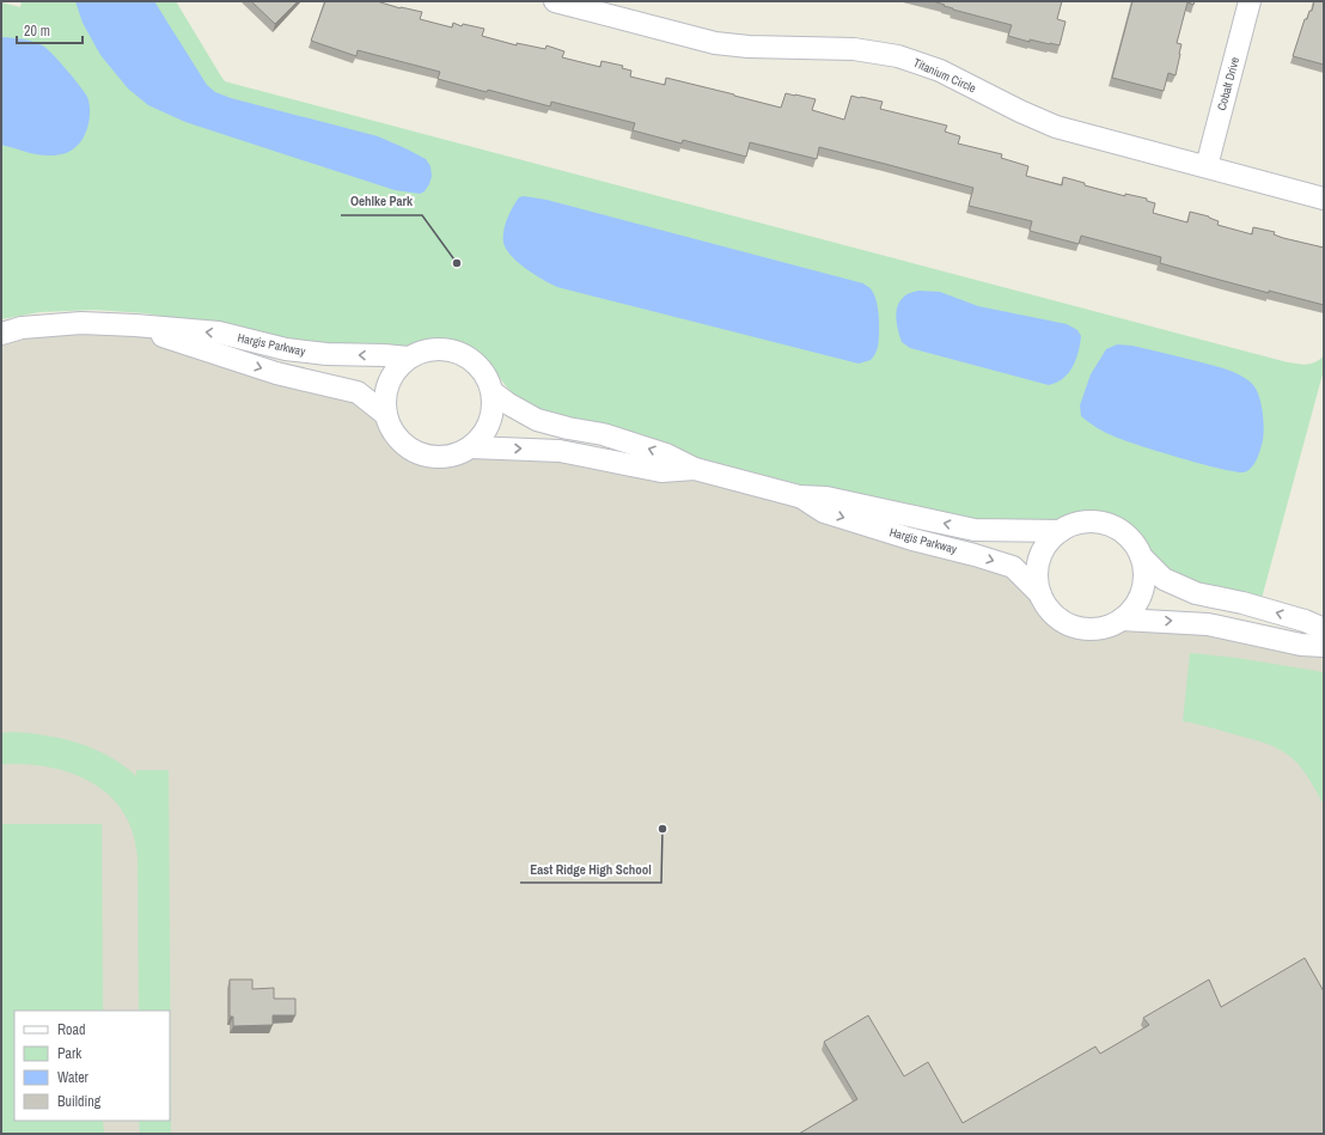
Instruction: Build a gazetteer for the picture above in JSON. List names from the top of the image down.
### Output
{
  "streets": {
    "street": ["Titanium Circle", "Cobalt Drive", "Hargis Parkway"]
  },
  "crossings": [
    ["Titanium Circle", "Cobalt Drive"]
  ],
  "places": ["Oehlke Park", "East Ridge High School"],
  "legend": [
    "Road",
    "Park",
    "Water",
    "Building"
  ],
  "scale_bar": "20 m"
}
